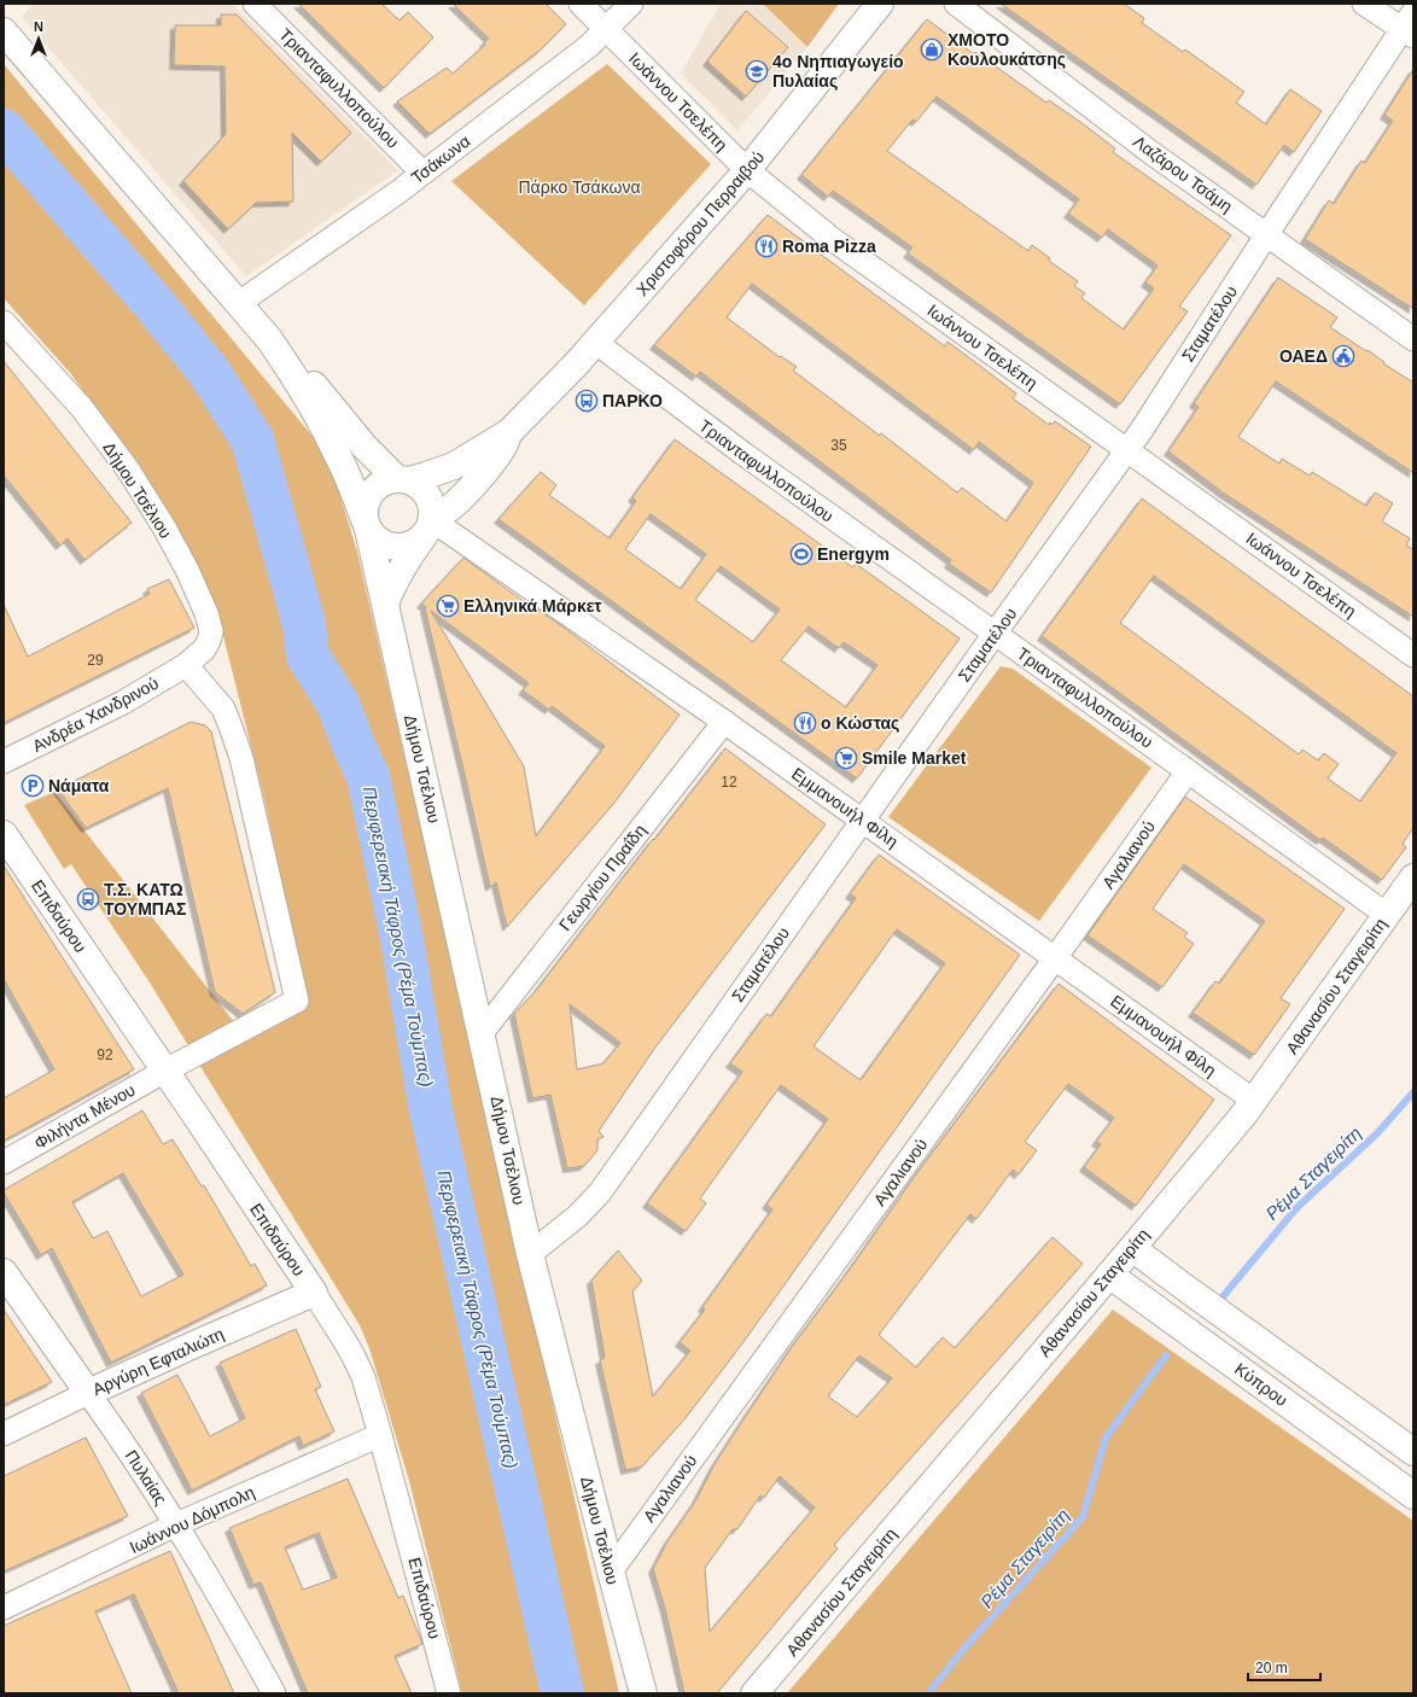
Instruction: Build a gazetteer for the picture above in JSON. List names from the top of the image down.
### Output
{
  "streets": {
    "street": [
      "Τριανταφυλλοπούλου",
      "Ιωάννου Τσελέπη",
      "Τσάκωνα",
      "Λαζάρου Τσάμη",
      "Χριστοφόρου Περραιβού",
      "Σταματέλου",
      "Δήμου Τσέλιου",
      "Ανδρέα Χανδρινού",
      "Εμμανουήλ Φίλη",
      "Αγαλιανού",
      "Γεωργίου Πραΐδη",
      "Επιδαύρου",
      "Αθανασίου Σταγειρίτη",
      "Φιλήντα Μένου",
      "Αργύρη Εφταλιώτη",
      "Κύπρου",
      "Πυλαίας",
      "Ιωάννου Δόμπολη"
    ]
  },
  "crossings": [
    ["Τριανταφυλλοπούλου", "Τσάκωνα"],
    ["Τριανταφυλλοπούλου", "Χριστοφόρου Περραιβού"],
    ["Τριανταφυλλοπούλου", "Σταματέλου"],
    ["Τριανταφυλλοπούλου", "Αγαλιανού"],
    ["Τριανταφυλλοπούλου", "Αθανασίου Σταγειρίτη"],
    ["Ιωάννου Τσελέπη", "Τσάκωνα"],
    ["Ιωάννου Τσελέπη", "Χριστοφόρου Περραιβού"],
    ["Ιωάννου Τσελέπη", "Σταματέλου"],
    ["Τσάκωνα", "Δήμου Τσέλιου"],
    ["Λαζάρου Τσάμη", "Σταματέλου"],
    ["Χριστοφόρου Περραιβού", "Δήμου Τσέλιου"],
    ["Χριστοφόρου Περραιβού", "Εμμανουήλ Φίλη"],
    ["Σταματέλου", "Δήμου Τσέλιου"],
    ["Σταματέλου", "Εμμανουήλ Φίλη"],
    ["Δήμου Τσέλιου", "Ανδρέα Χανδρινού"],
    ["Δήμου Τσέλιου", "Εμμανουήλ Φίλη"],
    ["Δήμου Τσέλιου", "Αγαλιανού"],
    ["Δήμου Τσέλιου", "Γεωργίου Πραΐδη"],
    ["Δήμου Τσέλιου", "Φιλήντα Μένου"],
    ["Ανδρέα Χανδρινού", "Φιλήντα Μένου"],
    ["Εμμανουήλ Φίλη", "Αγαλιανού"],
    ["Εμμανουήλ Φίλη", "Γεωργίου Πραΐδη"],
    ["Εμμανουήλ Φίλη", "Αθανασίου Σταγειρίτη"],
    ["Επιδαύρου", "Φιλήντα Μένου"],
    ["Επιδαύρου", "Αργύρη Εφταλιώτη"],
    ["Επιδαύρου", "Ιωάννου Δόμπολη"],
    ["Αθανασίου Σταγειρίτη", "Κύπρου"],
    ["Αργύρη Εφταλιώτη", "Πυλαίας"],
    ["Πυλαίας", "Ιωάννου Δόμπολη"]
  ],
  "water": ["Περιφερειακή Τάφρος (Ρέμα Τούμπας)", "Ρέμα Σταγειρίτη"],
  "parks": ["Πάρκο Τσάκωνα"],
  "places": {
    "shop": ["XMOTO Κουλουκάτσης"],
    "school or university": ["4ο Νηπιαγωγείο Πυλαίας"],
    "restaurant": ["Roma Pizza", "ο Κώστας"],
    "public building": ["ΟΑΕΔ"],
    "bus stop": ["ΠΑΡΚΟ", "Τ.Σ. ΚΑΤΩ ΤΟΥΜΠΑΣ"],
    "sports": ["Energym"],
    "supermarket": ["Ελληνικά Μάρκετ", "Smile Market"],
    "parking": ["Νάματα"]
  },
  "house_numbers": [
    "35",
    "29",
    "12",
    "92"
  ],
  "scale_bar": "20 m",
  "north": "top"
}
